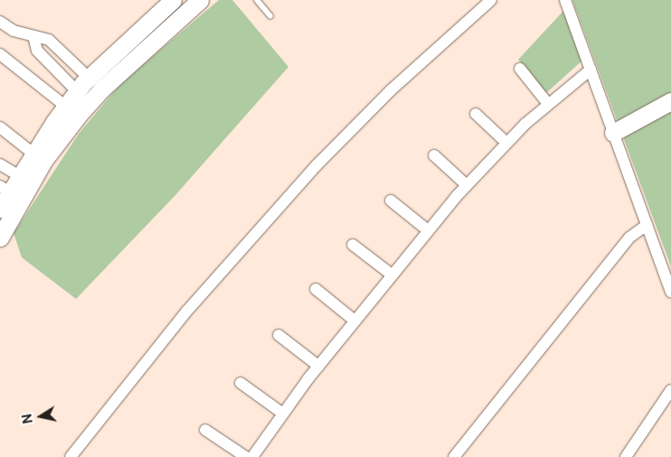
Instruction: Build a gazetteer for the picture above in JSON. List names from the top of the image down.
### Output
{
  "north": "left"
}
